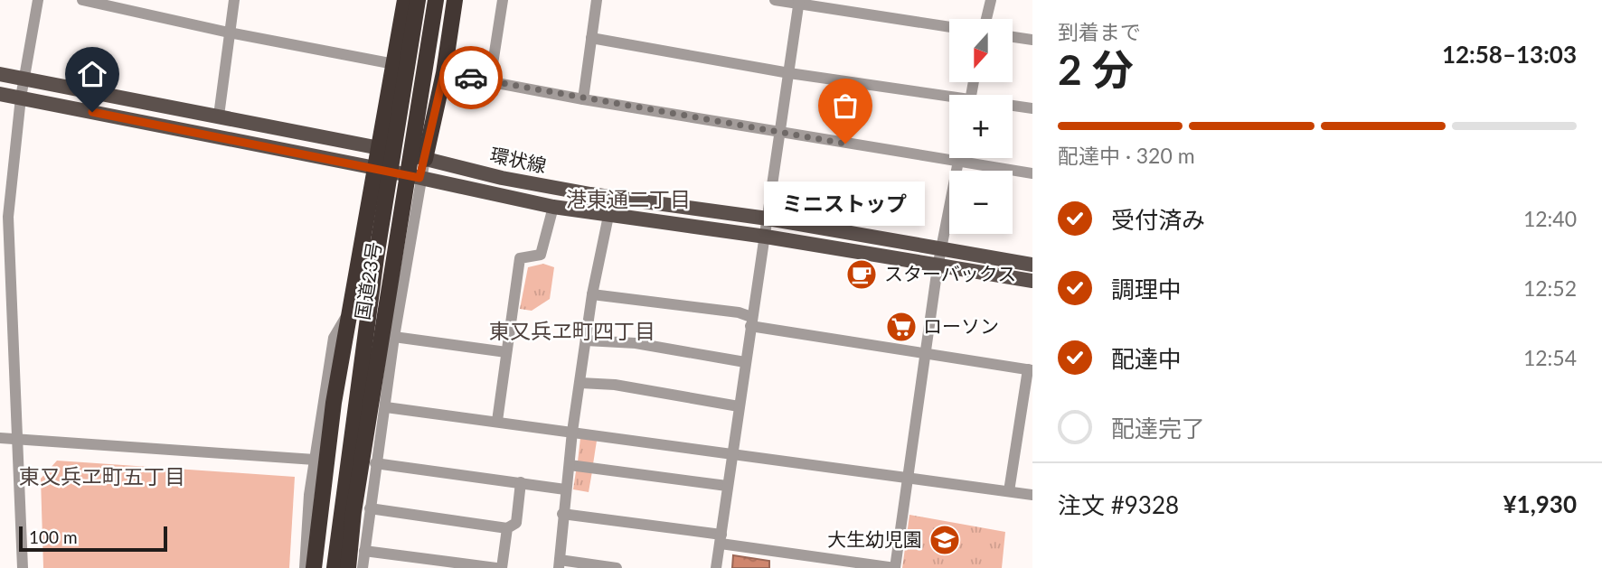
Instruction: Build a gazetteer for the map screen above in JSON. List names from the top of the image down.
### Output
{
  "streets": {
    "highway": ["国道23号"],
    "main road": ["環状線"]
  },
  "districts": ["港東通二丁目", "東又兵ヱ町四丁目", "東又兵ヱ町五丁目"],
  "places": {
    "other": ["ミニストップ"],
    "cafe": ["スターバックス"],
    "supermarket": ["ローソン"],
    "school or university": ["大生幼児園"]
  },
  "scale_bar": "100 m",
  "north": "bottom",
  "page": {
    "heading": ["2 分", "到着まで", "12:58–13:03"],
    "panel": ["注文 #9328", "¥1,930"],
    "map_buttons": ["+", "−"],
    "bar": "配達中 · 320 m",
    "bubble": "ミニストップ",
    "list": [
      ["受付済み", "12:40"],
      ["調理中", "12:52"],
      ["配達中", "12:54"],
      "配達完了"
    ],
    "scale": "100 m"
  }
}
